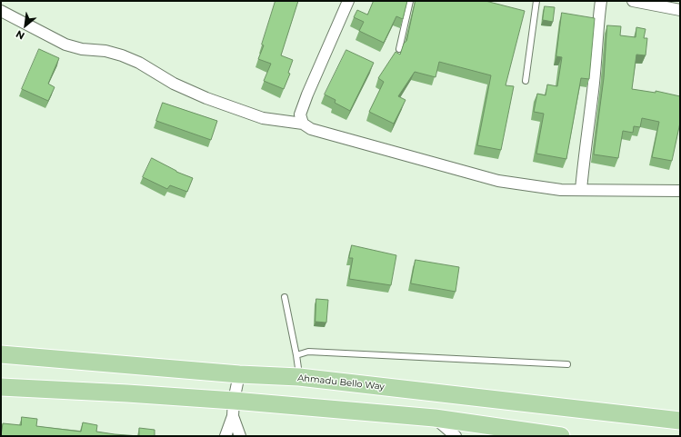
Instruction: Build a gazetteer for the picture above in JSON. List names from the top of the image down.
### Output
{
  "streets": {
    "main road": ["Ahmadu Bello Way"]
  },
  "north": "bottom left"
}
